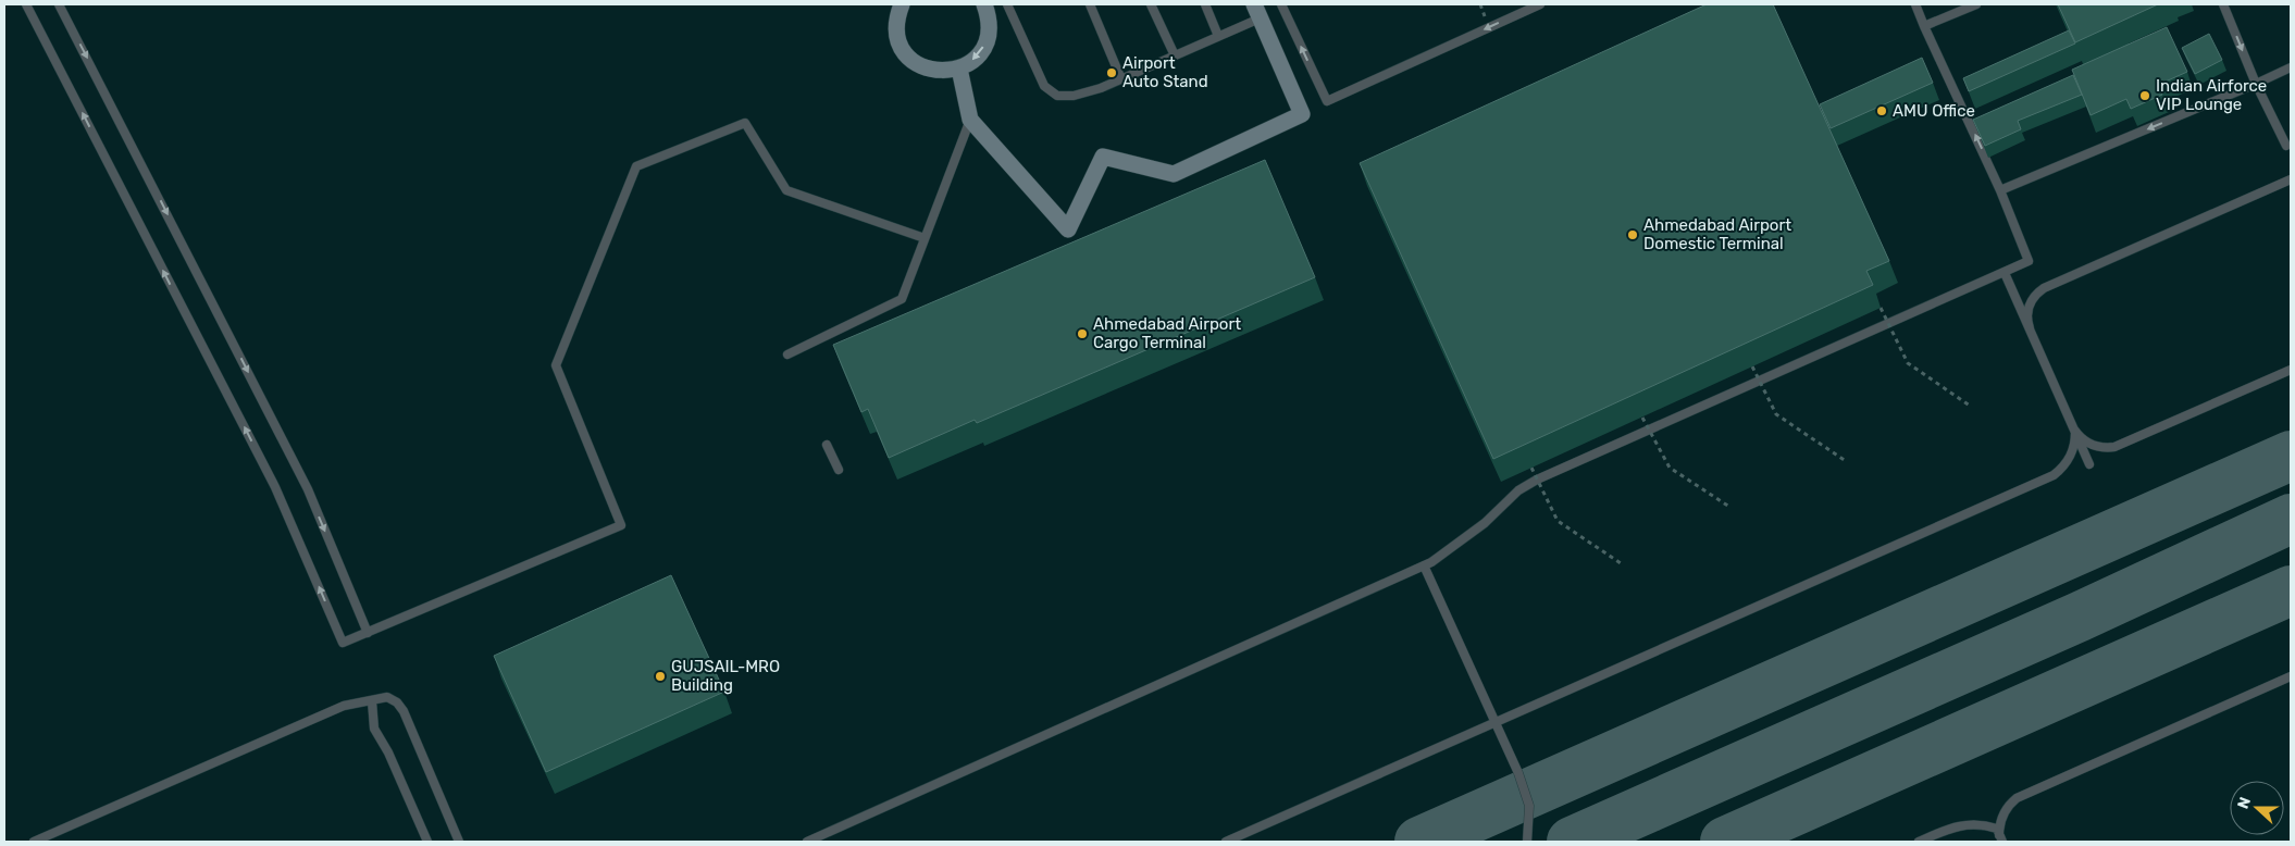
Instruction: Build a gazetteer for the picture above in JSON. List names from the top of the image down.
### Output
{
  "places": [
    "Airport Auto Stand",
    "Indian Airforce VIP Lounge",
    "AMU Office",
    "Ahmedabad Airport Domestic Terminal",
    "Ahmedabad Airport Cargo Terminal",
    "GUJSAIL-MRO Building"
  ],
  "north": "left"
}
